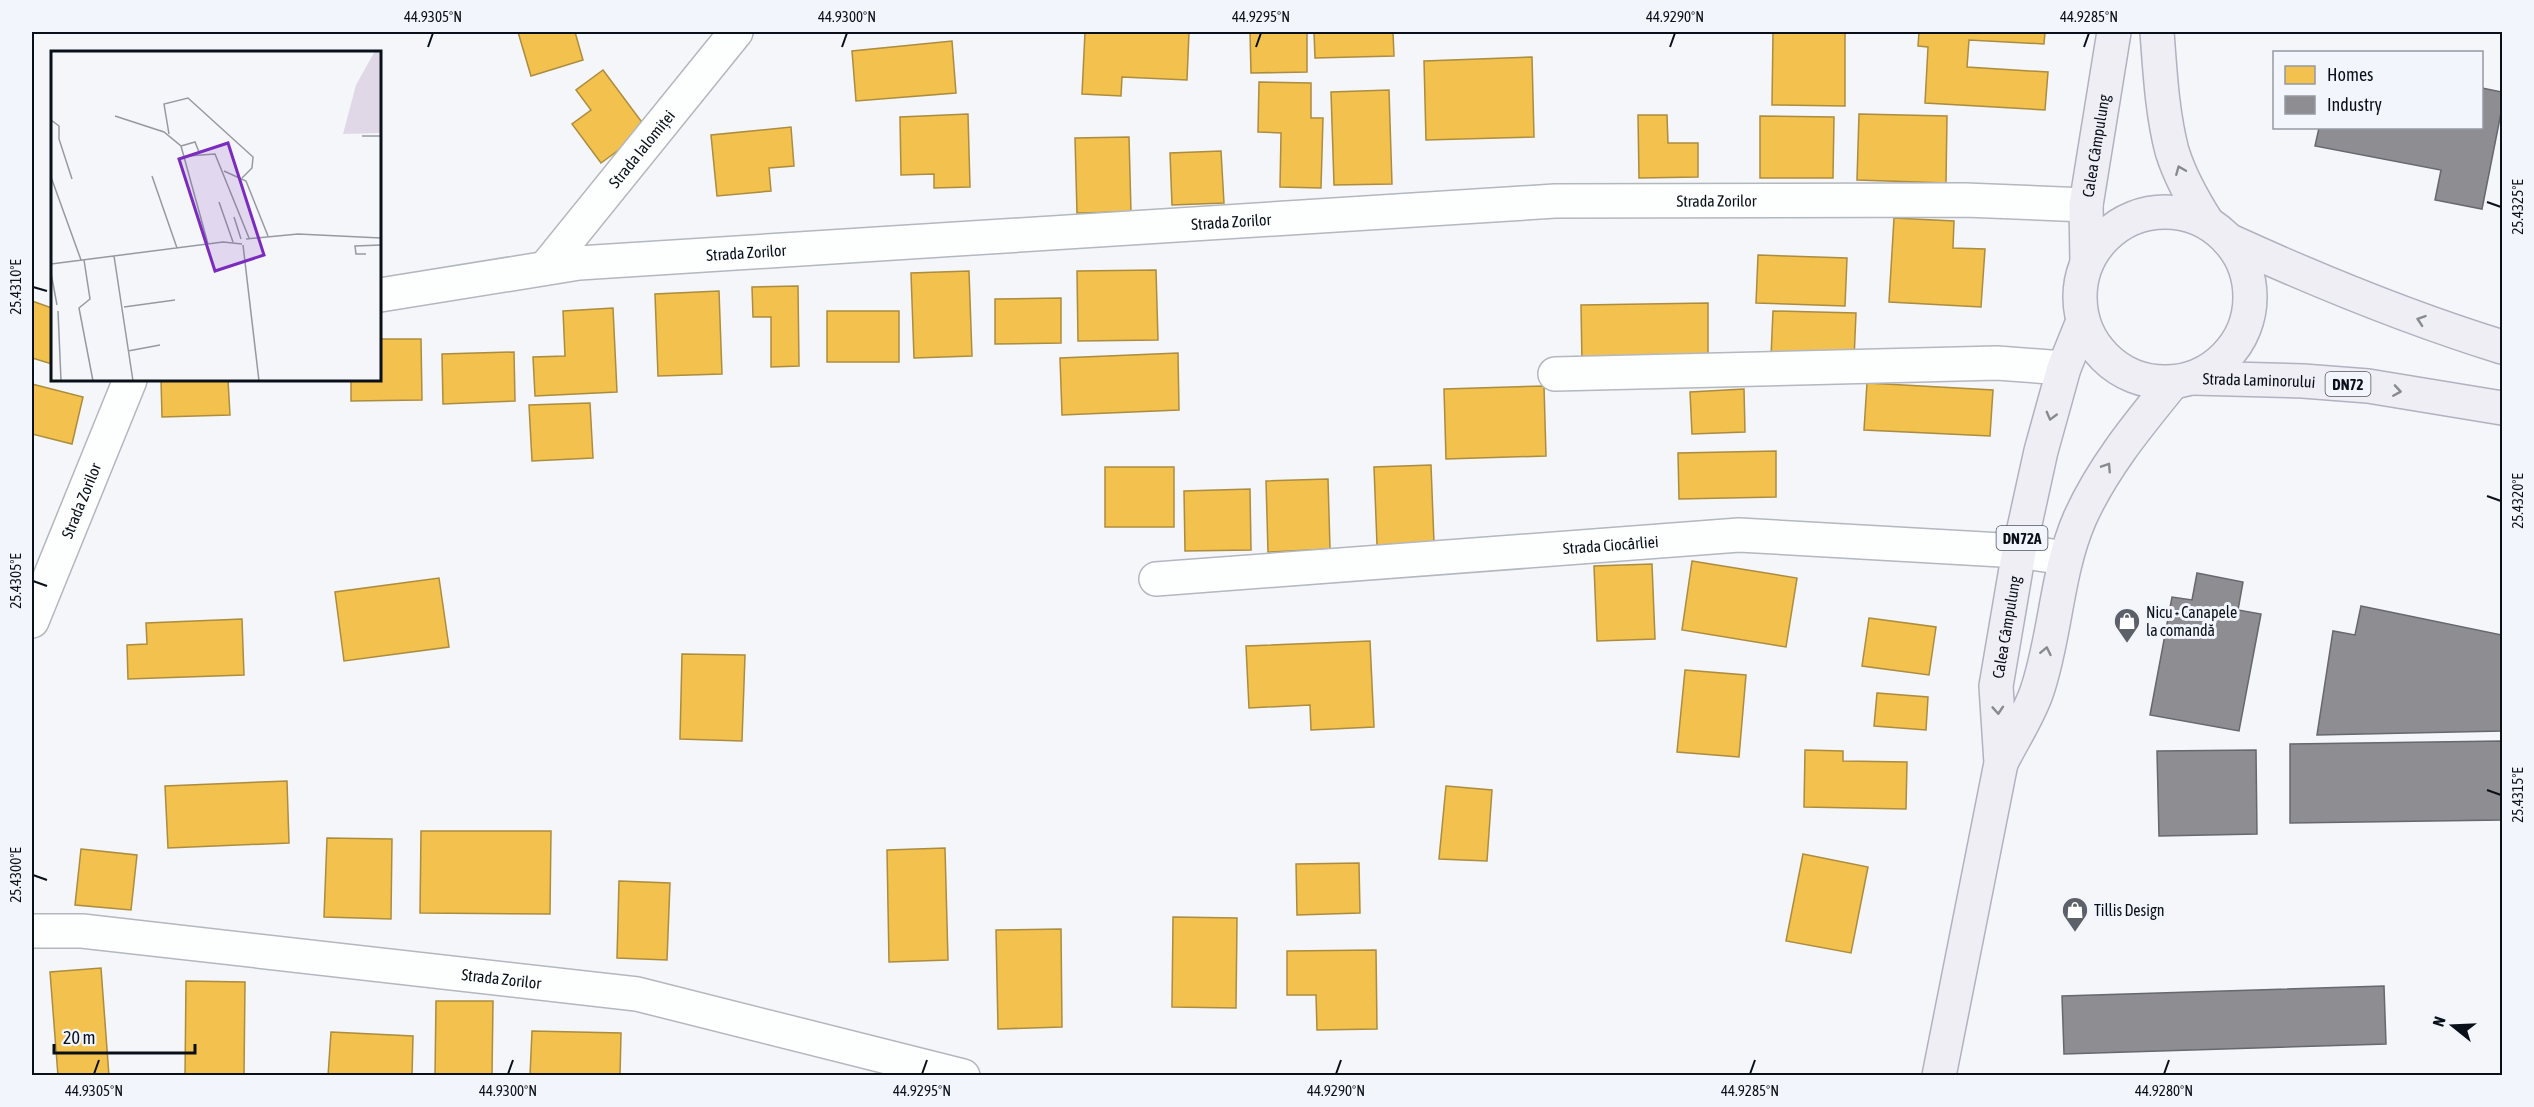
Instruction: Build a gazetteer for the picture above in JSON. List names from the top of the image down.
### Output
{
  "streets": {
    "main road": [
      "Calea Câmpulung",
      "Strada Laminorului",
      "DN72",
      "DN72A"
    ],
    "street": ["Strada Ialomiței", "Strada Zorilor", "Strada Ciocârliei"]
  },
  "crossings": [
    ["Calea Câmpulung", "Strada Zorilor"],
    ["Calea Câmpulung", "Strada Laminorului"],
    ["Calea Câmpulung", "DN72"],
    ["Calea Câmpulung", "Strada Ciocârliei"],
    ["Strada Ialomiței", "Strada Zorilor"],
    ["Strada Laminorului", "DN72"]
  ],
  "places": {
    "shop": ["Nicu - Canapele la comandă", "Tillis Design"]
  },
  "legend": ["Homes", "Industry"],
  "scale_bar": "20 m",
  "north": "left",
  "coordinates": [
    "44.9305°N",
    "44.9300°N",
    "44.9295°N",
    "44.9290°N",
    "44.9285°N",
    "25.4325°E",
    "25.4310°E",
    "25.4320°E",
    "25.4305°E",
    "25.4315°E",
    "25.4300°E",
    "44.9280°N"
  ]
}
